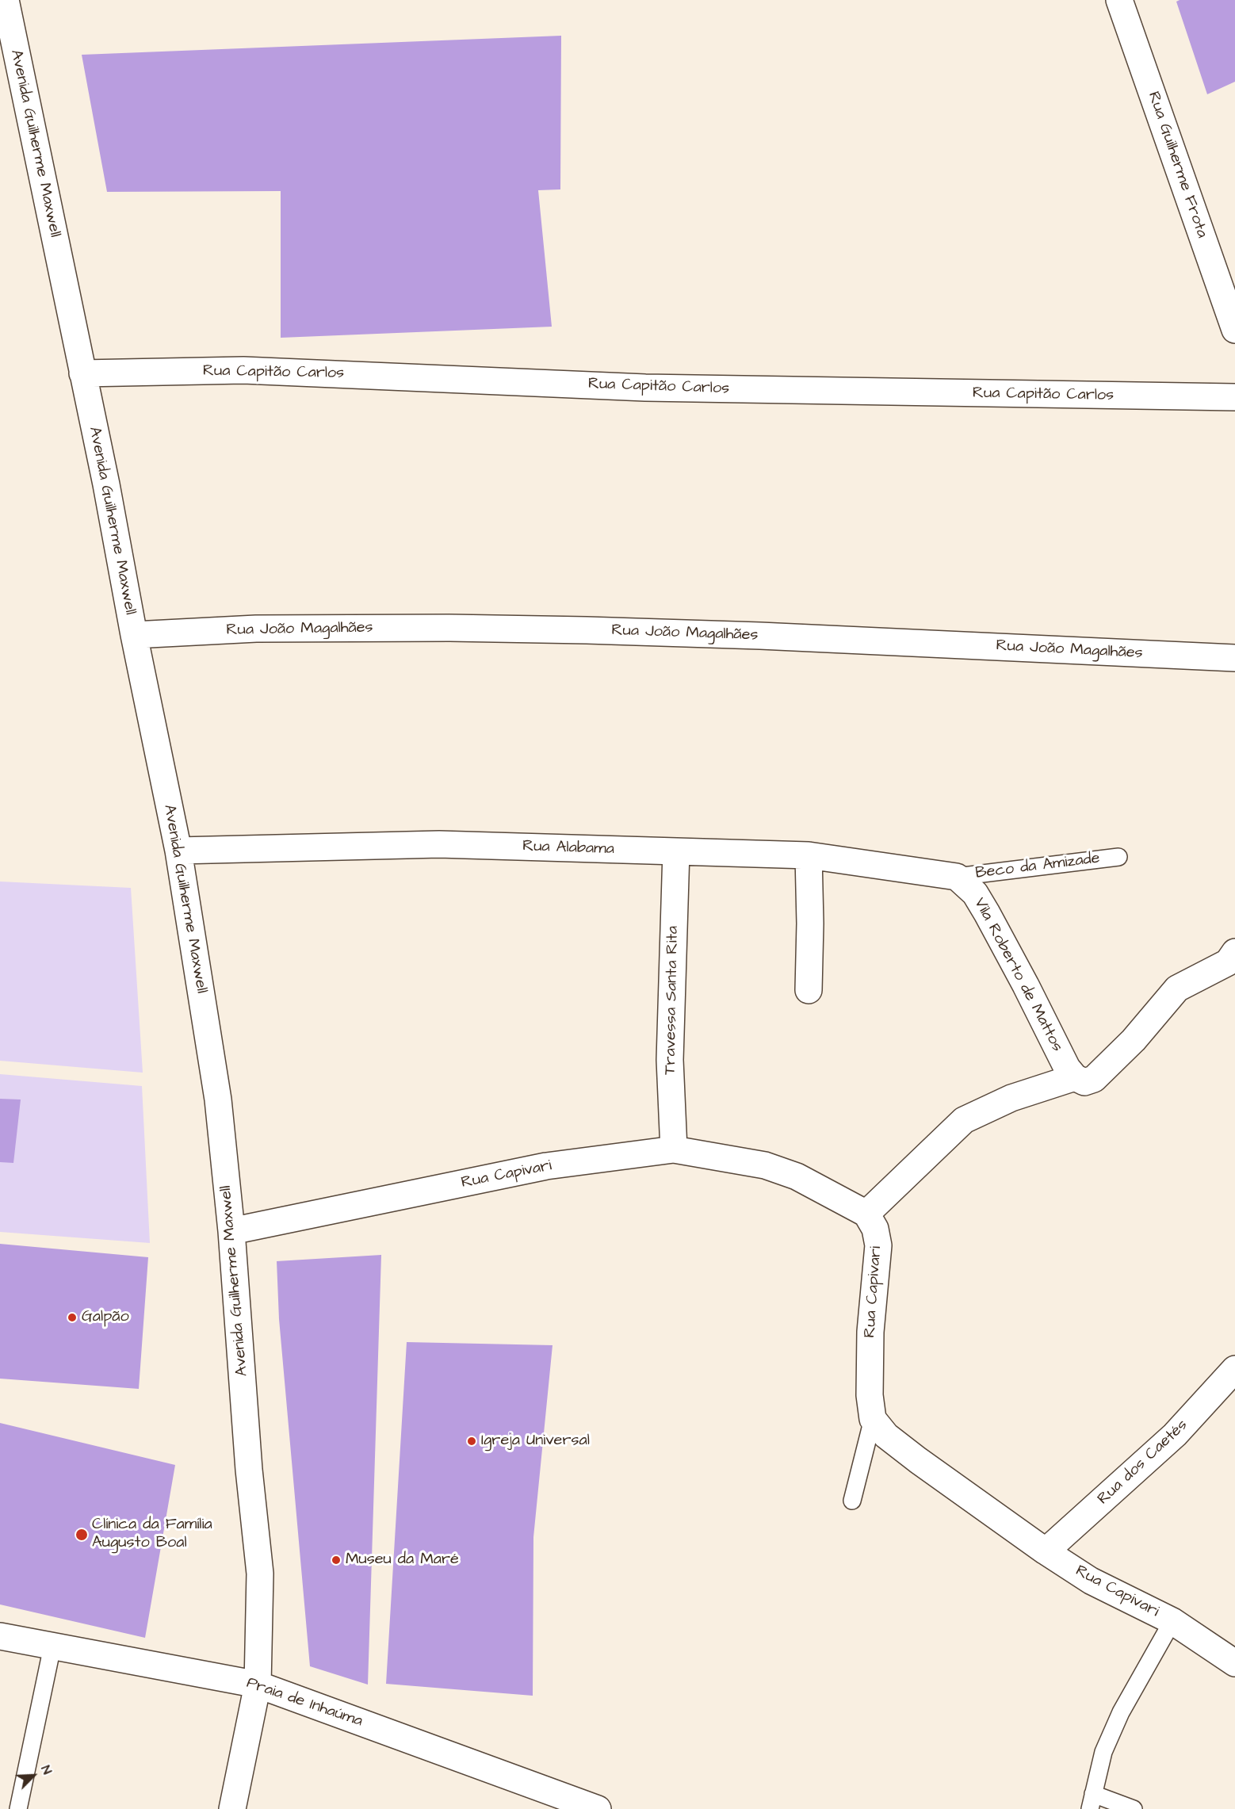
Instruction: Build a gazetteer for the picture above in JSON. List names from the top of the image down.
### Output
{
  "streets": {
    "street": [
      "Avenida Guilherme Maxwell",
      "Rua Guilherme Frota",
      "Rua Capitão Carlos",
      "Rua João Magalhães",
      "Rua Alabama",
      "Vila Roberto de Mattos",
      "Travessa Santa Rita",
      "Rua Capivari",
      "Rua dos Caetés",
      "Praia de Inhaúma"
    ],
    "lane": ["Beco da Amizade"]
  },
  "crossings": [
    ["Avenida Guilherme Maxwell", "Rua Capitão Carlos"],
    ["Avenida Guilherme Maxwell", "Rua João Magalhães"],
    ["Avenida Guilherme Maxwell", "Rua Alabama"],
    ["Avenida Guilherme Maxwell", "Rua Capivari"],
    ["Avenida Guilherme Maxwell", "Praia de Inhaúma"],
    ["Rua Alabama", "Beco da Amizade"],
    ["Rua Alabama", "Vila Roberto de Mattos"],
    ["Rua Alabama", "Travessa Santa Rita"],
    ["Beco da Amizade", "Vila Roberto de Mattos"],
    ["Travessa Santa Rita", "Rua Capivari"],
    ["Rua Capivari", "Rua dos Caetés"]
  ],
  "places": [
    "Galpão",
    "Igreja Universal",
    "Clínica da Família Augusto Boal",
    "Museu da Maré"
  ],
  "north": "top right"
}
